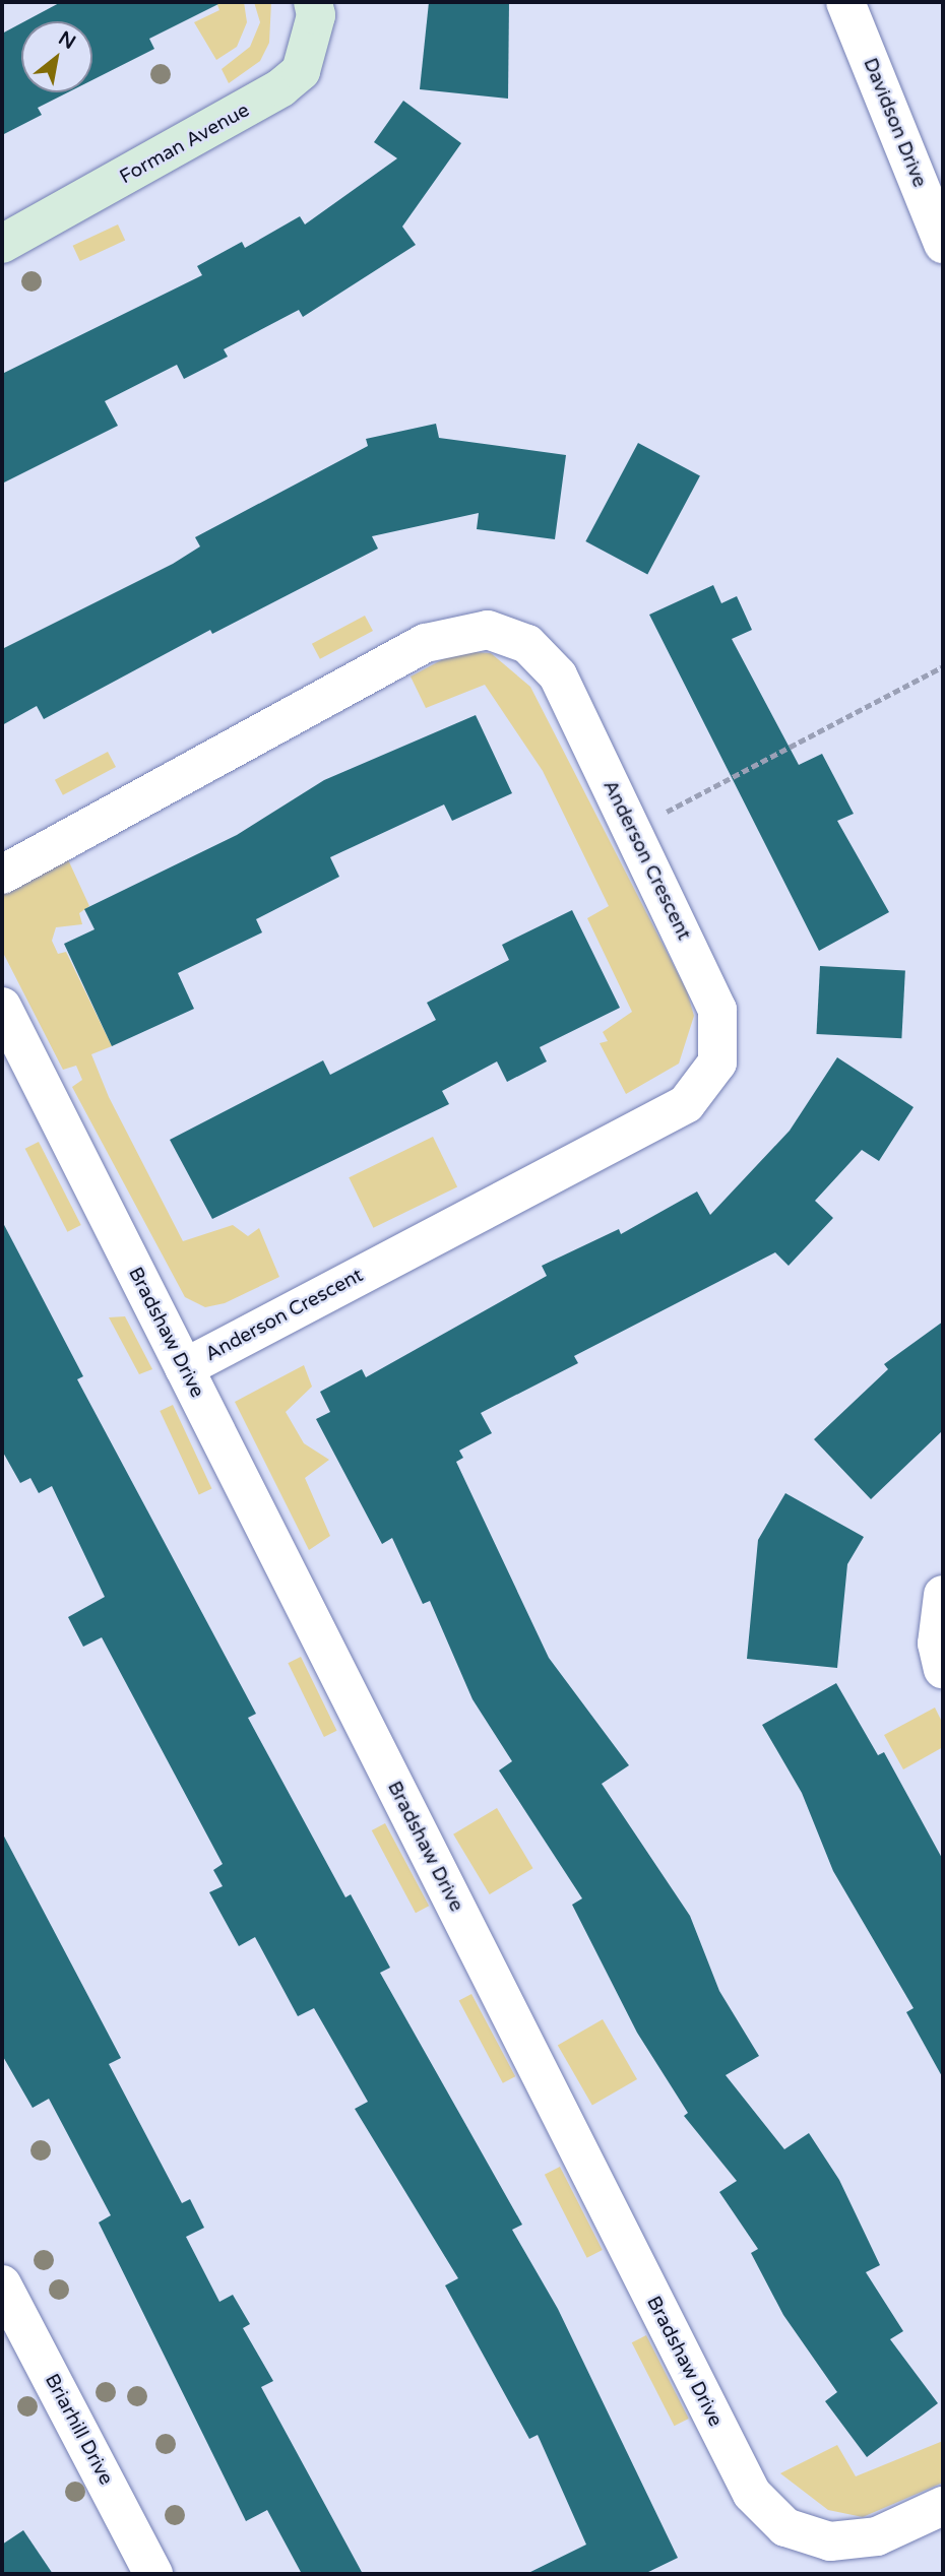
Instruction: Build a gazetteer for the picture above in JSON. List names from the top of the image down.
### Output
{
  "streets": {
    "street": [
      "Davidson Drive",
      "Forman Avenue",
      "Anderson Crescent",
      "Bradshaw Drive",
      "Briarhill Drive"
    ]
  },
  "crossings": [
    ["Anderson Crescent", "Bradshaw Drive"]
  ],
  "north": "top right"
}
